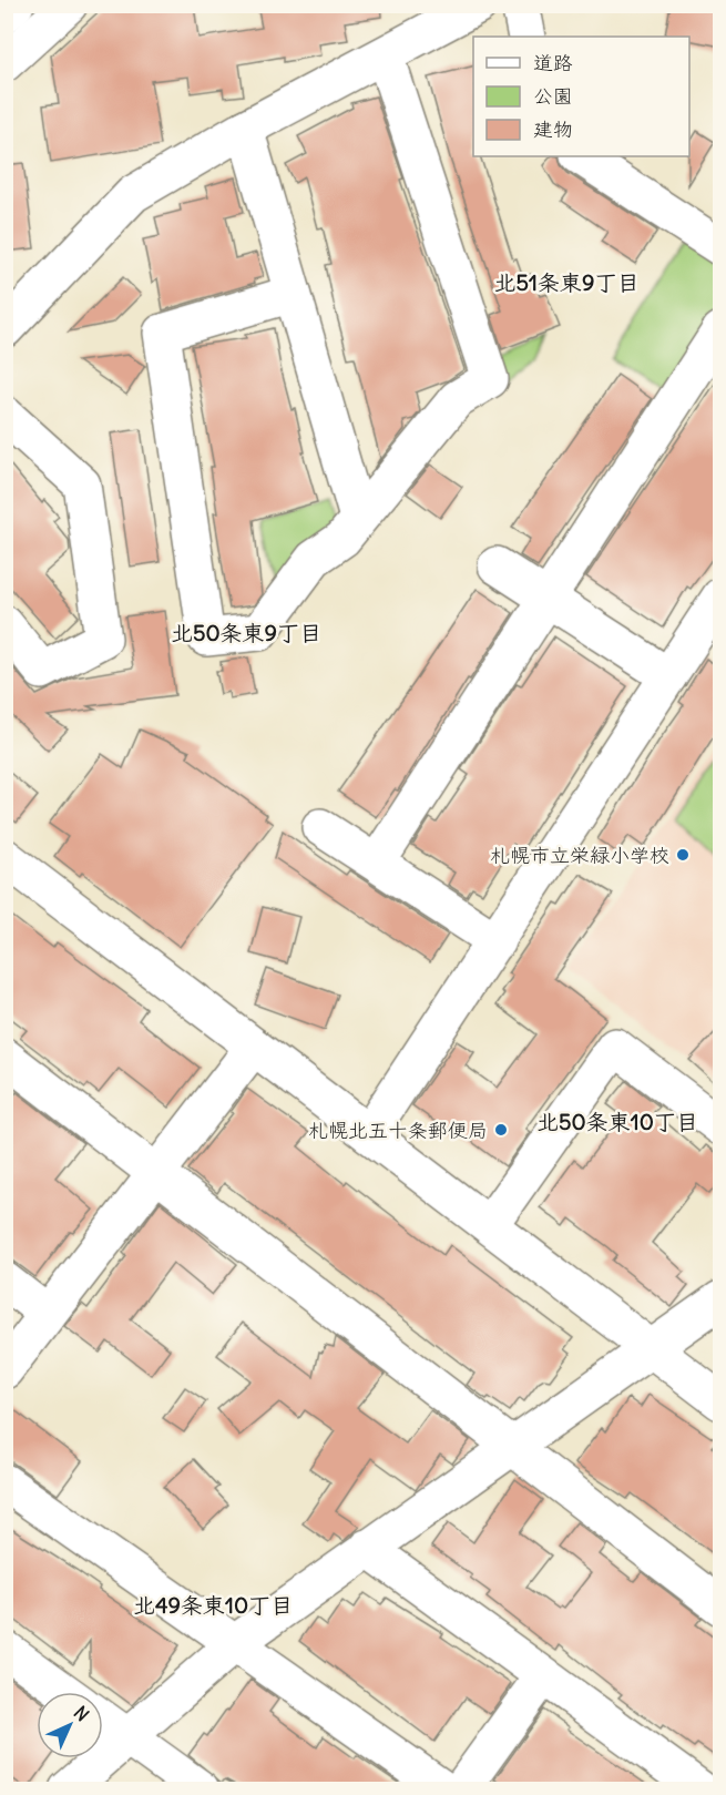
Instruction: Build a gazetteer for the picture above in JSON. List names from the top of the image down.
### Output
{
  "districts": [
    "北51条東9丁目",
    "北50条東9丁目",
    "北50条東10丁目",
    "北49条東10丁目"
  ],
  "places": ["札幌市立栄緑小学校", "札幌北五十条郵便局"],
  "legend": ["道路", "公園", "建物"],
  "north": "top right"
}
